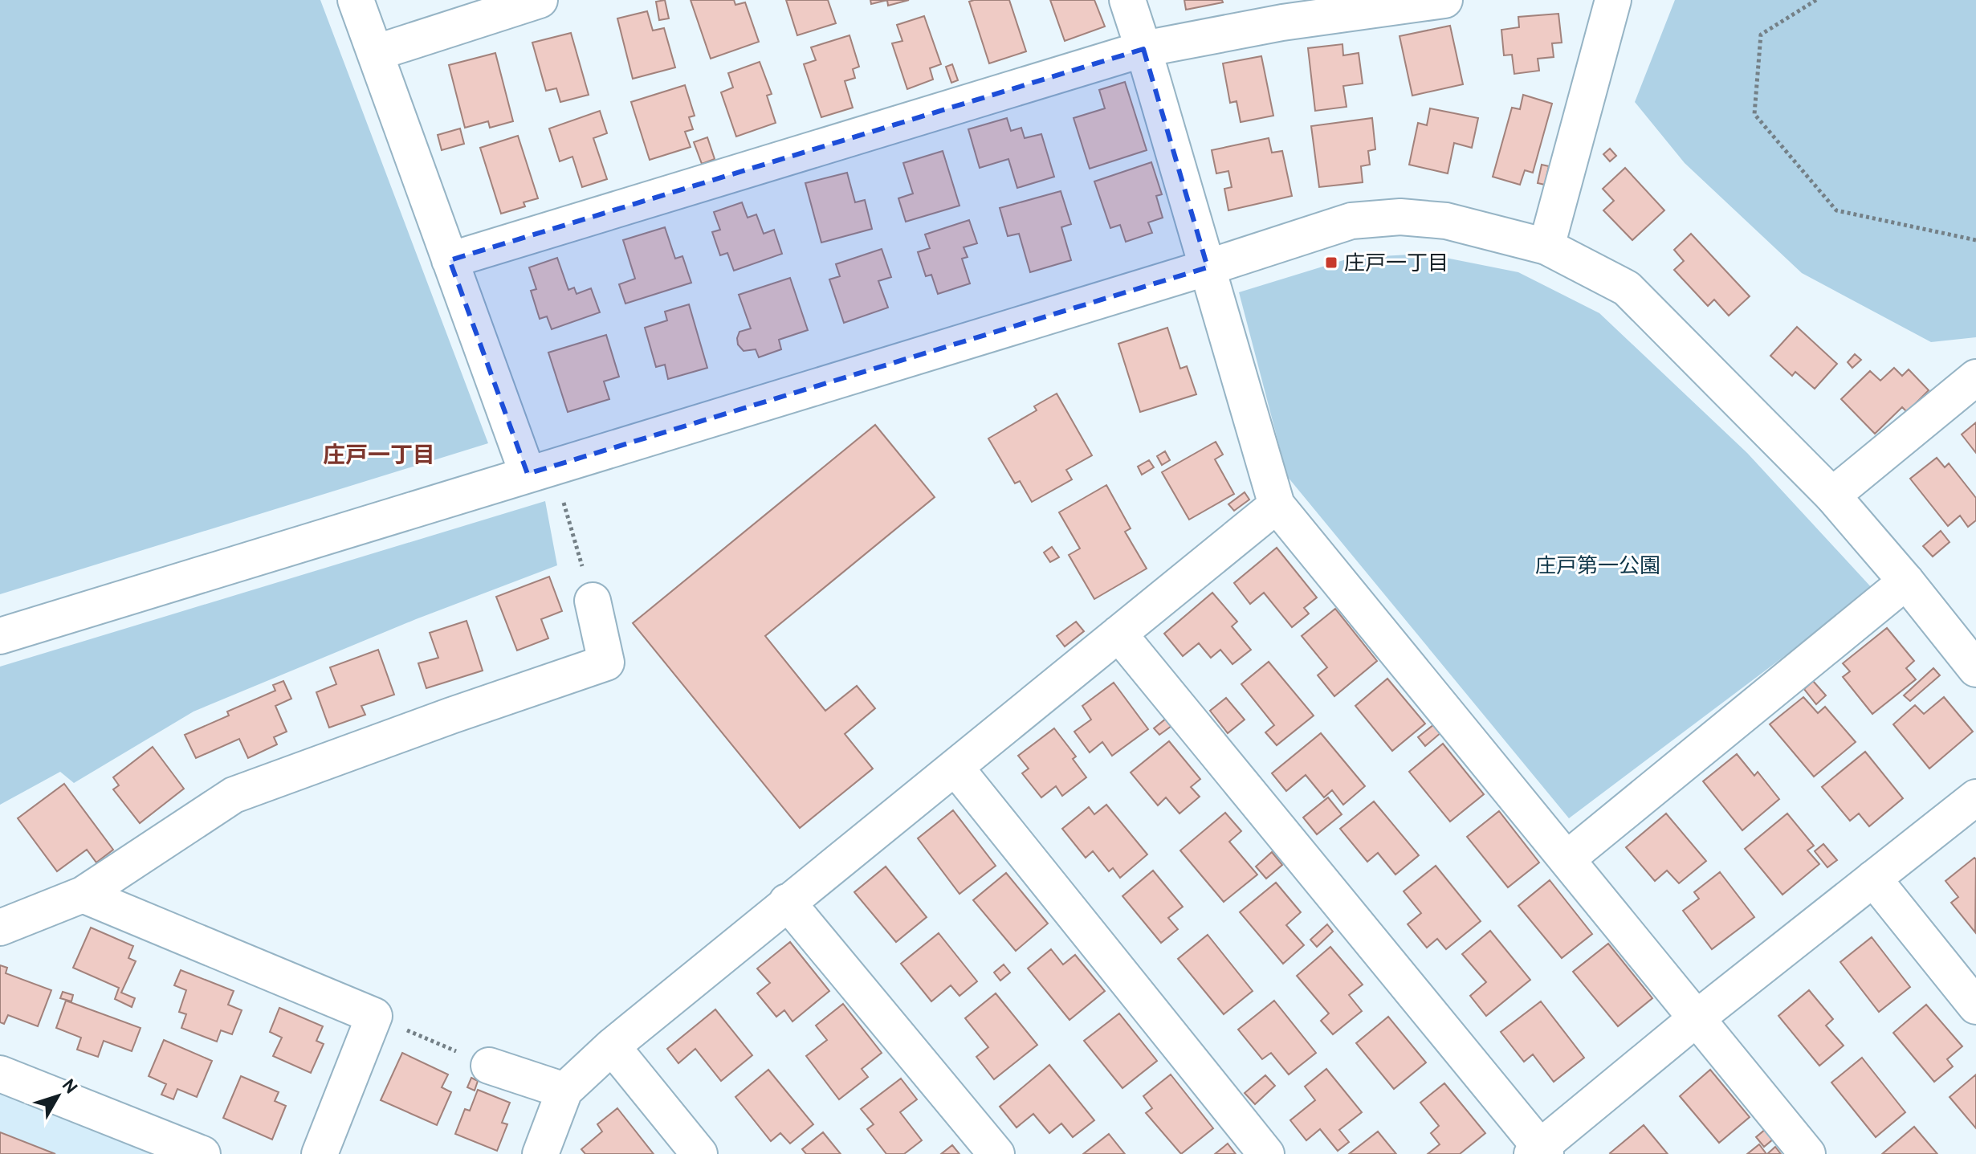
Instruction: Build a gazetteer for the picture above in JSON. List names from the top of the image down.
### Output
{
  "districts": ["庄戸一丁目"],
  "parks": ["庄戸第一公園"],
  "places": {
    "transit": ["庄戸一丁目"]
  },
  "north": "top right"
}
